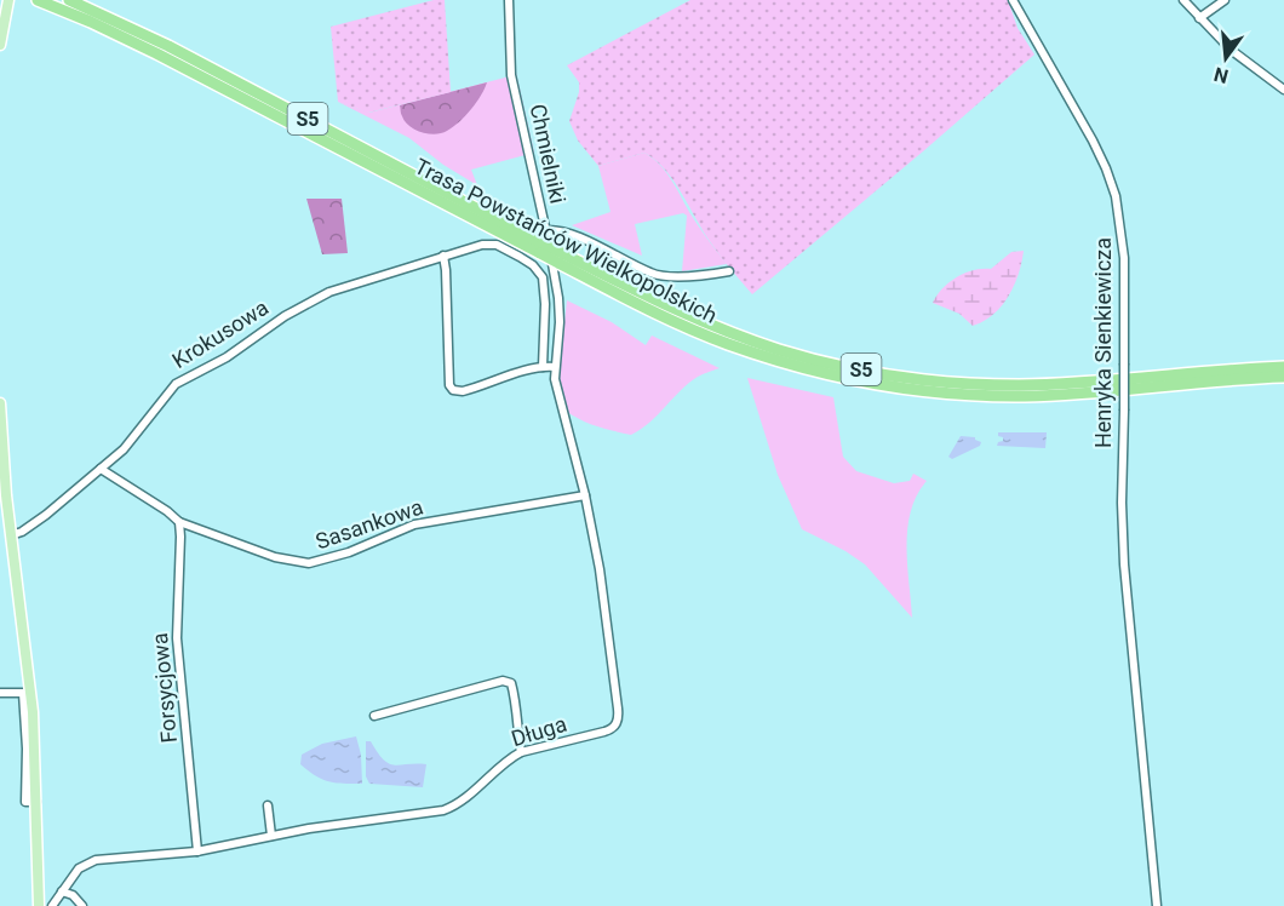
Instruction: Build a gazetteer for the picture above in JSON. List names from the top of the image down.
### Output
{
  "streets": {
    "highway": ["S5", "Trasa Powstańców Wielkopolskich"],
    "street": [
      "Chmielniki",
      "Krokusowa",
      "Henryka Sienkiewicza",
      "Sasankowa",
      "Forsycjowa",
      "Długa"
    ]
  },
  "crossings": [
    ["Chmielniki", "Długa"],
    ["Krokusowa", "Sasankowa"],
    ["Sasankowa", "Forsycjowa"],
    ["Sasankowa", "Długa"],
    ["Forsycjowa", "Długa"]
  ],
  "north": "bottom"
}
